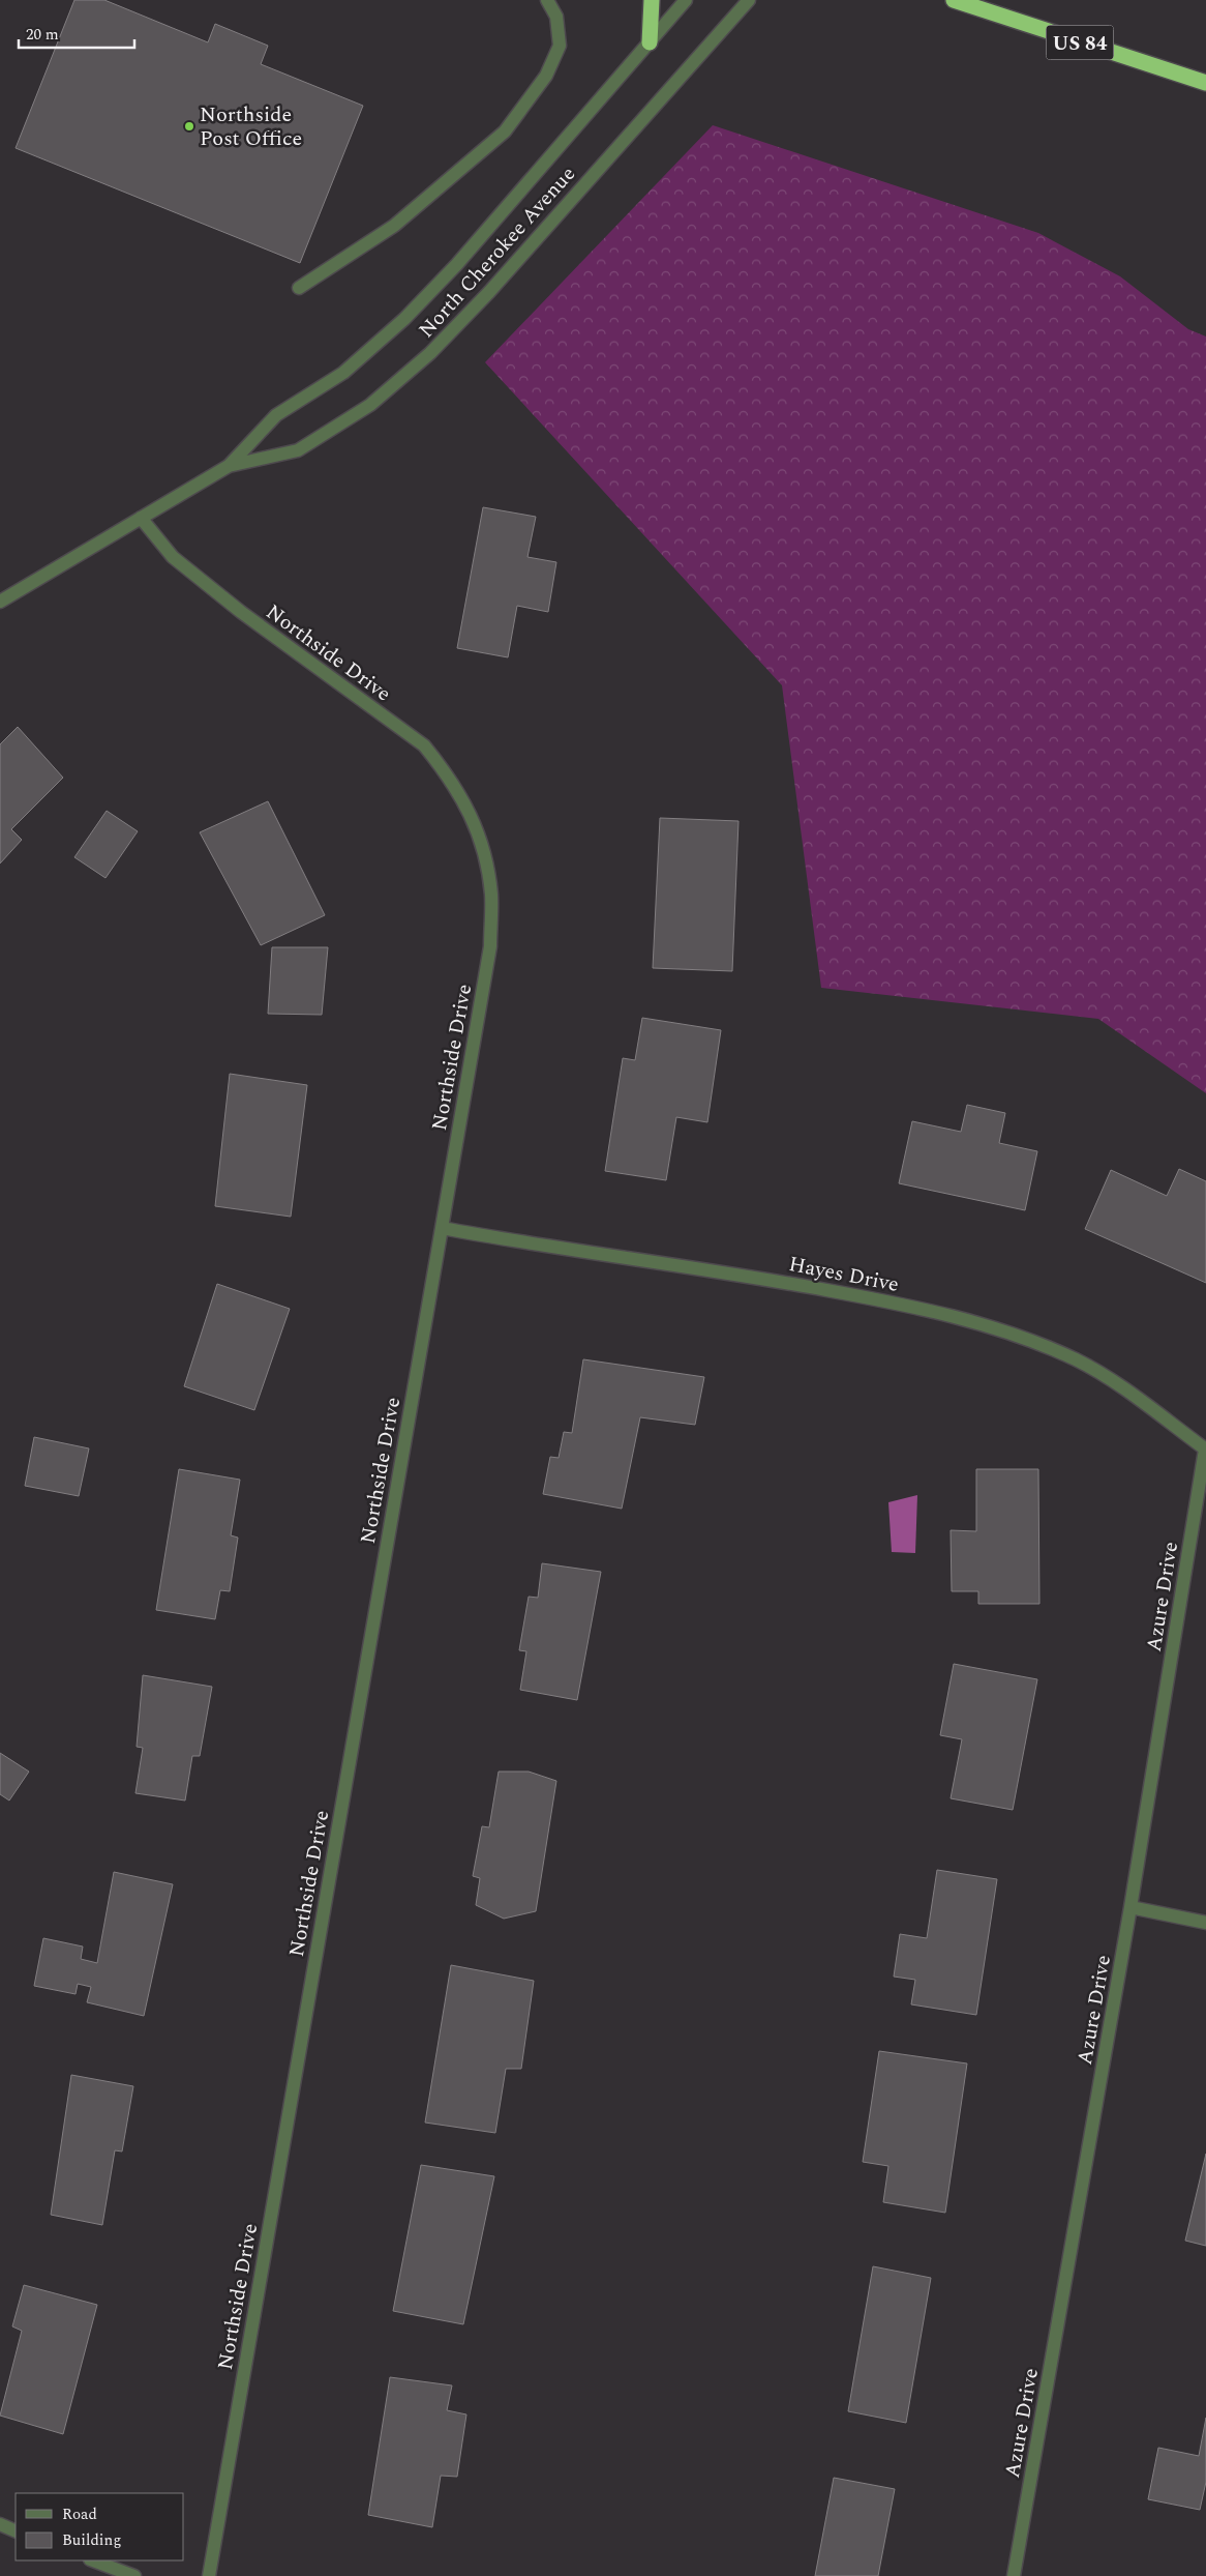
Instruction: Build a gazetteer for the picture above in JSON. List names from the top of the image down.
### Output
{
  "streets": {
    "highway": ["US 84"],
    "street": [
      "North Cherokee Avenue",
      "Northside Drive",
      "Hayes Drive",
      "Azure Drive"
    ]
  },
  "crossings": [
    ["North Cherokee Avenue", "Northside Drive"],
    ["Northside Drive", "Hayes Drive"],
    ["Hayes Drive", "Azure Drive"]
  ],
  "places": ["Northside Post Office"],
  "legend": ["Road", "Building"],
  "scale_bar": "20 m"
}
